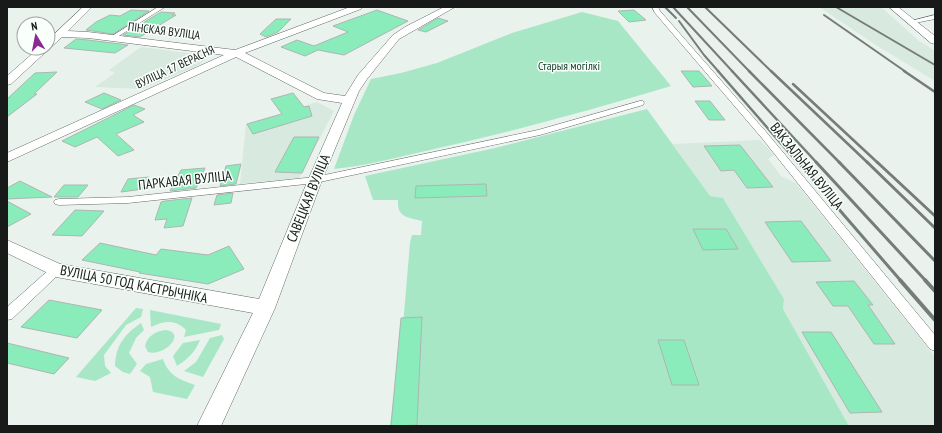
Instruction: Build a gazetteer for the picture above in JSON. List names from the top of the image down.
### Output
{
  "streets": {
    "street": [
      "ПІНСКАЯ ВУЛІЦА",
      "ВУЛІЦА 17 ВЕРАСНЯ",
      "ВАКЗАЛЬНАЯ ВУЛІЦА",
      "ПАРКАВАЯ ВУЛІЦА",
      "САВЕЦКАЯ ВУЛІЦА",
      "ВУЛІЦА 50 ГОД КАСТРЫЧНІКА"
    ]
  },
  "crossings": [
    ["ПІНСКАЯ ВУЛІЦА", "ВУЛІЦА 17 ВЕРАСНЯ"],
    ["ПІНСКАЯ ВУЛІЦА", "САВЕЦКАЯ ВУЛІЦА"],
    ["ПАРКАВАЯ ВУЛІЦА", "САВЕЦКАЯ ВУЛІЦА"],
    ["САВЕЦКАЯ ВУЛІЦА", "ВУЛІЦА 50 ГОД КАСТРЫЧНІКА"]
  ],
  "parks": ["Старыя могілкі"],
  "north": "top"
}
